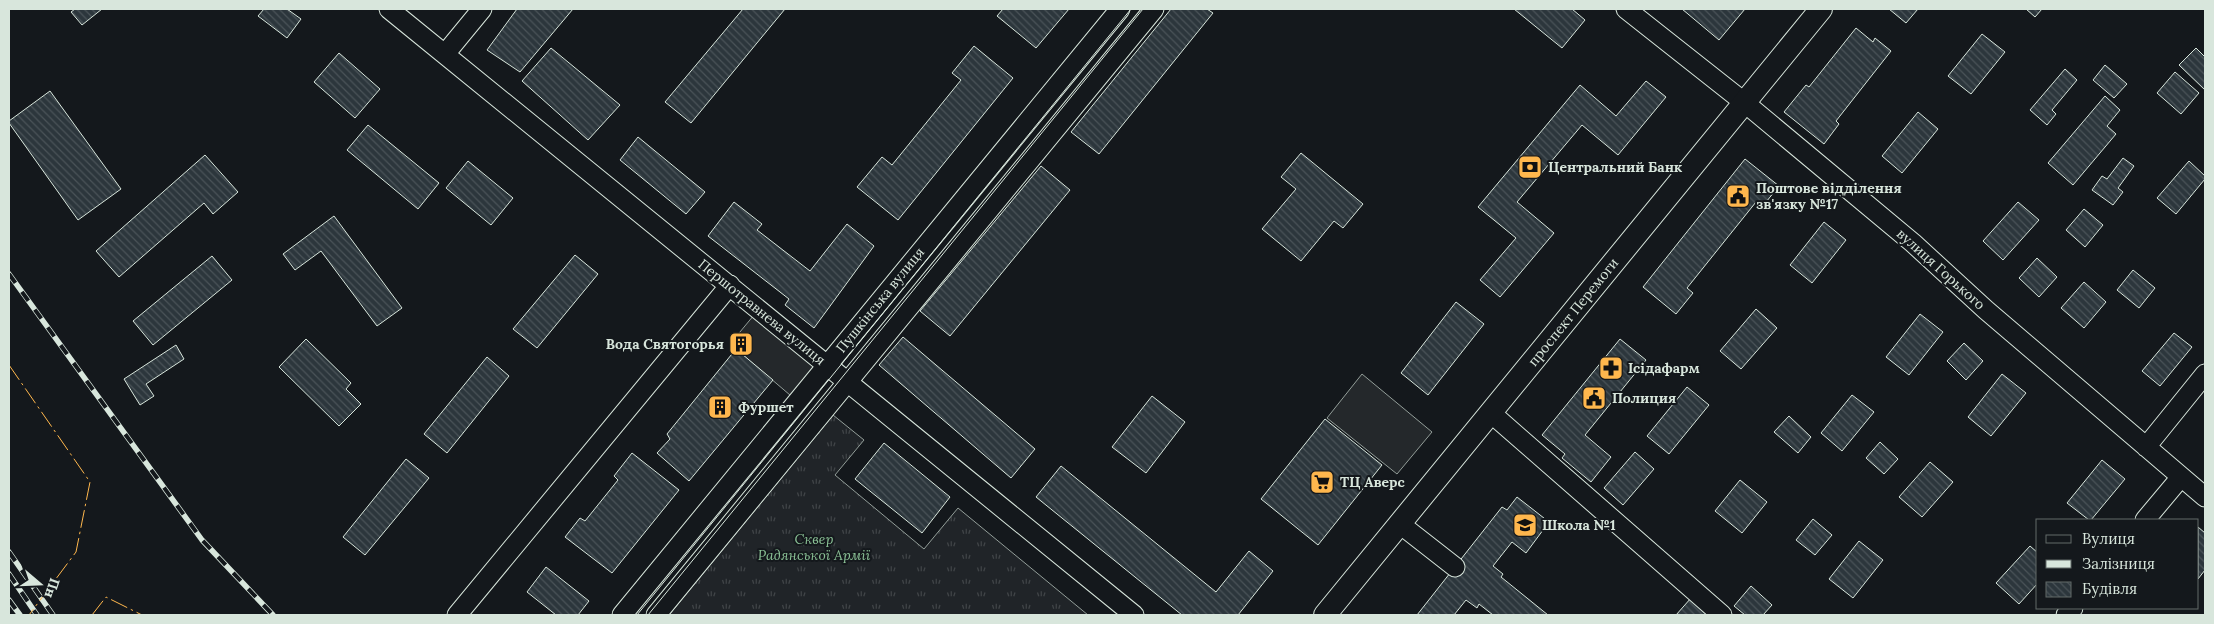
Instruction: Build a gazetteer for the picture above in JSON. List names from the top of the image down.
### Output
{
  "streets": {
    "main road": ["проспект Перемоги"],
    "street": ["вулиця Горького", "Пушкінська вулиця", "Першотравнева вулиця"]
  },
  "crossings": [
    ["вулиця Горького", "проспект Перемоги"],
    ["Пушкінська вулиця", "Першотравнева вулиця"]
  ],
  "parks": ["Сквер Радянської Армії"],
  "places": {
    "bank": ["Центральний Банк"],
    "public building": ["Поштове відділення зв'язку №17", "Полиция"],
    "building": ["Вода Святогорья", "Фуршет"],
    "pharmacy": ["Ісідафарм"],
    "supermarket": ["ТЦ Аверс"],
    "school or university": ["Школа №1"]
  },
  "legend": ["Вулиця", "Залізниця", "Будівля"],
  "north": "right"
}
